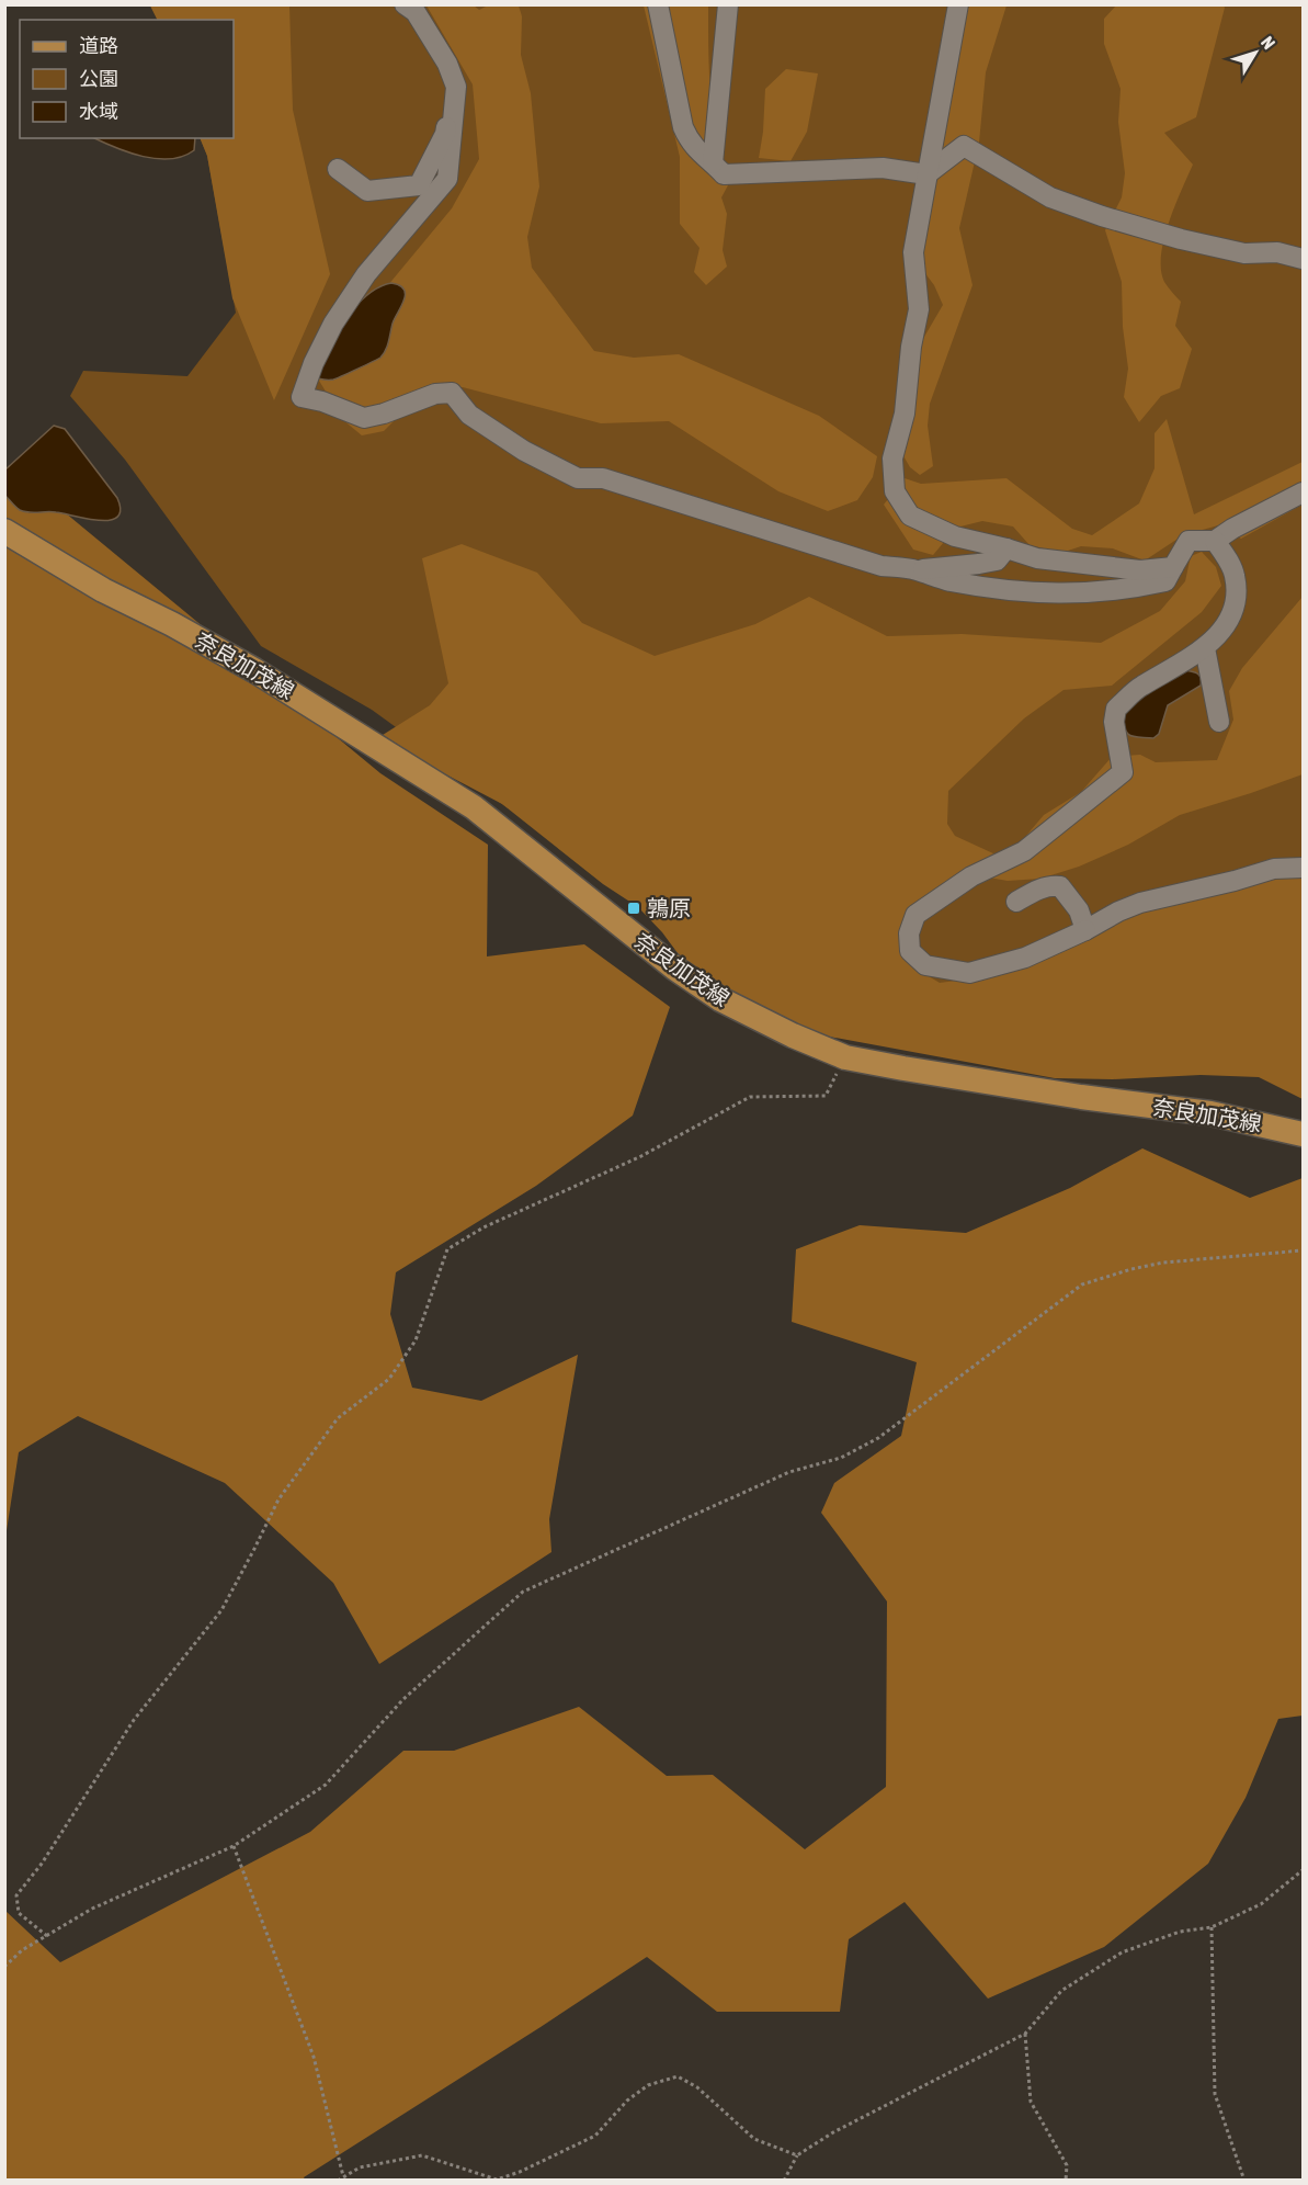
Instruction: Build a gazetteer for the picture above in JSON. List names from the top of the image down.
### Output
{
  "streets": {
    "main road": ["奈良加茂線"]
  },
  "places": {
    "transit": ["鶉原"]
  },
  "legend": ["道路", "公園", "水域"],
  "north": "top right"
}
